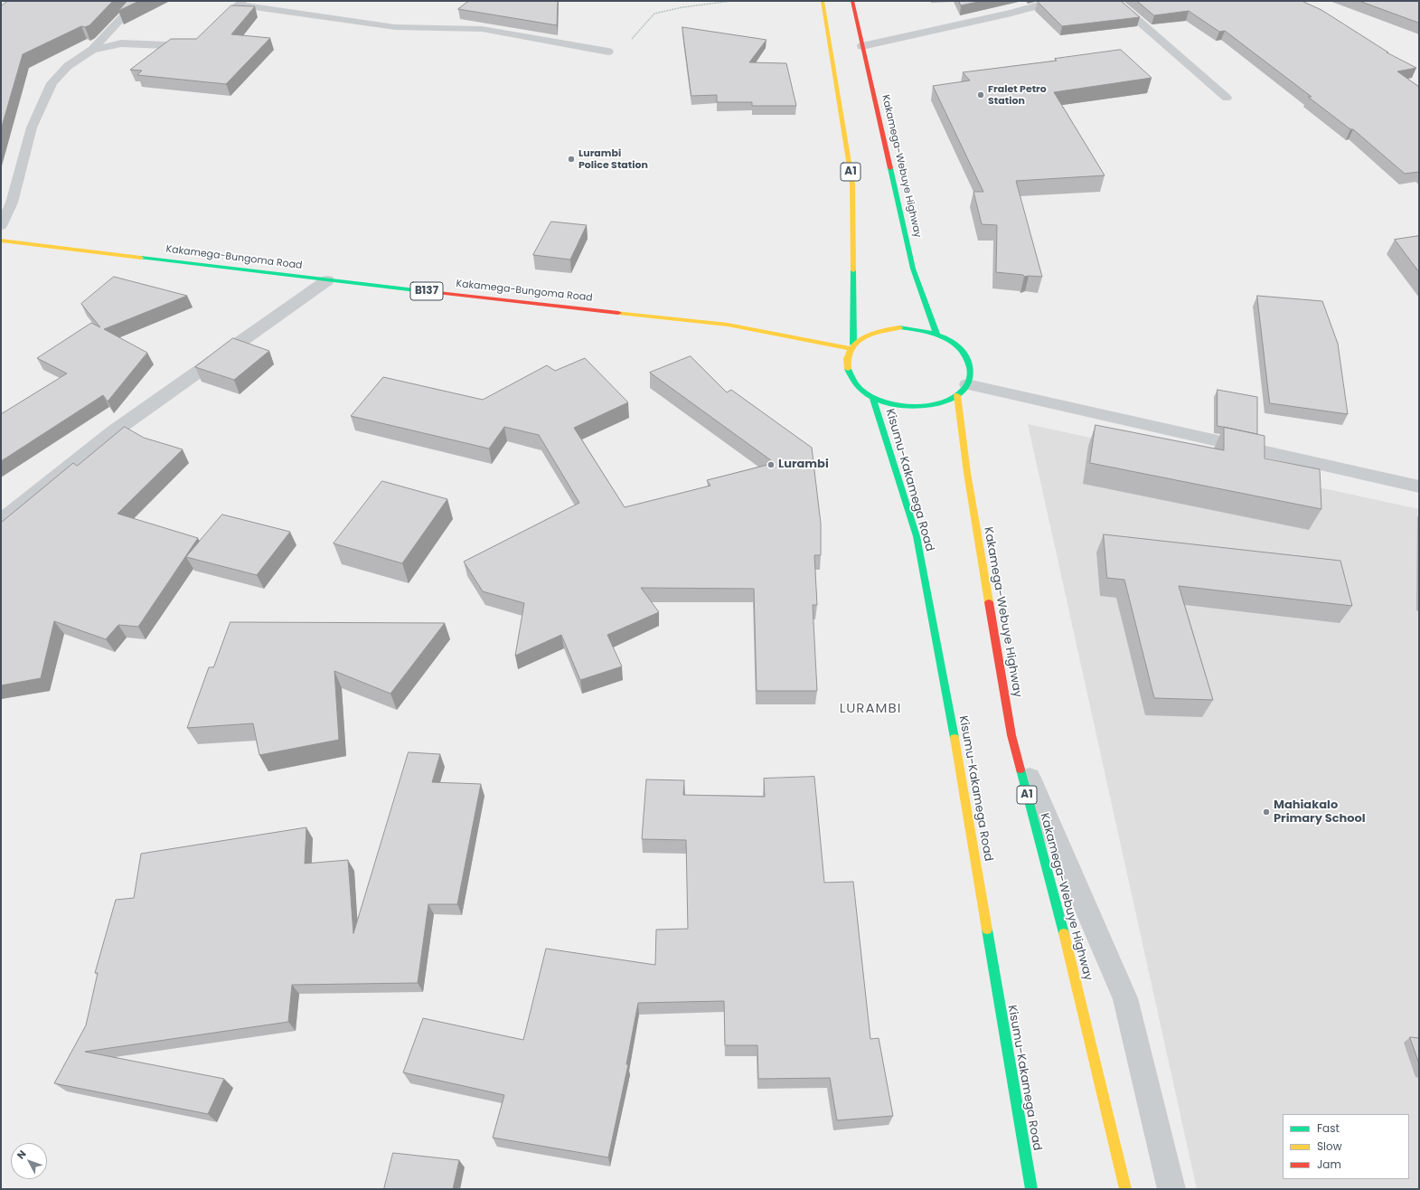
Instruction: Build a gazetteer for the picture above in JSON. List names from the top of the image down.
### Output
{
  "streets": {
    "main road": [
      "Kakamega-Webuye Highway",
      "A1",
      "Kakamega-Bungoma Road",
      "B137",
      "Kisumu-Kakamega Road"
    ]
  },
  "crossings": [
    ["Kakamega-Webuye Highway", "A1"],
    ["Kakamega-Webuye Highway", "Kakamega-Bungoma Road"],
    ["Kakamega-Webuye Highway", "Kisumu-Kakamega Road"],
    ["A1", "Kakamega-Bungoma Road"],
    ["A1", "Kisumu-Kakamega Road"],
    ["Kakamega-Bungoma Road", "Kisumu-Kakamega Road"]
  ],
  "districts": ["LURAMBI"],
  "places": [
    "Fralet Petro Station",
    "Lurambi Police Station",
    "Lurambi",
    "Mahiakalo Primary School"
  ],
  "legend": ["Fast", "Slow", "Jam"],
  "north": "top left"
}
